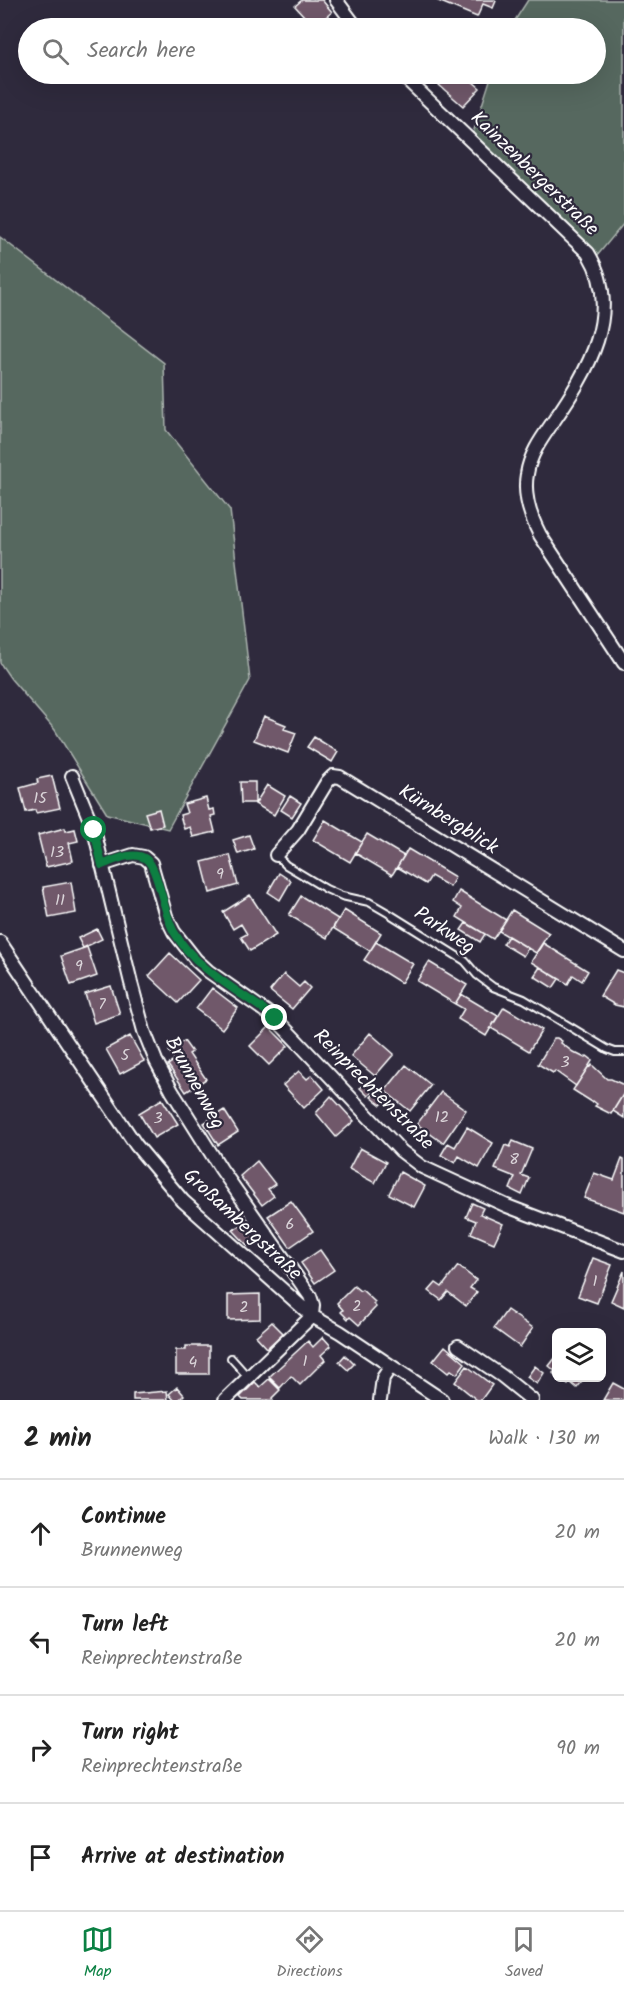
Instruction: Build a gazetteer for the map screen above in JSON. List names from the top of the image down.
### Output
{
  "streets": {
    "street": [
      "Kainzenbergerstraße",
      "Kürnbergblick",
      "Brunnenweg",
      "Reinprechtenstraße",
      "Großambergstraße"
    ],
    "lane": ["Parkweg"]
  },
  "crossings": [
    ["Kürnbergblick", "Parkweg"],
    ["Brunnenweg", "Reinprechtenstraße"],
    ["Brunnenweg", "Großambergstraße"]
  ],
  "house_numbers": [
    "15",
    "13",
    "9",
    "11",
    "9",
    "7",
    "5",
    "3",
    "12",
    "3",
    "8",
    "6",
    "1",
    "2",
    "2",
    "1",
    "4"
  ],
  "page": {
    "search": "Search here",
    "heading": ["2 min", "Walk · 130 m"],
    "list": [
      ["Continue", "Brunnenweg", "20 m"],
      ["Turn left", "Reinprechtenstraße", "20 m"],
      ["Turn right", "Reinprechtenstraße", "90 m"],
      "Arrive at destination"
    ],
    "nav": ["Map", "Directions", "Saved"]
  }
}
